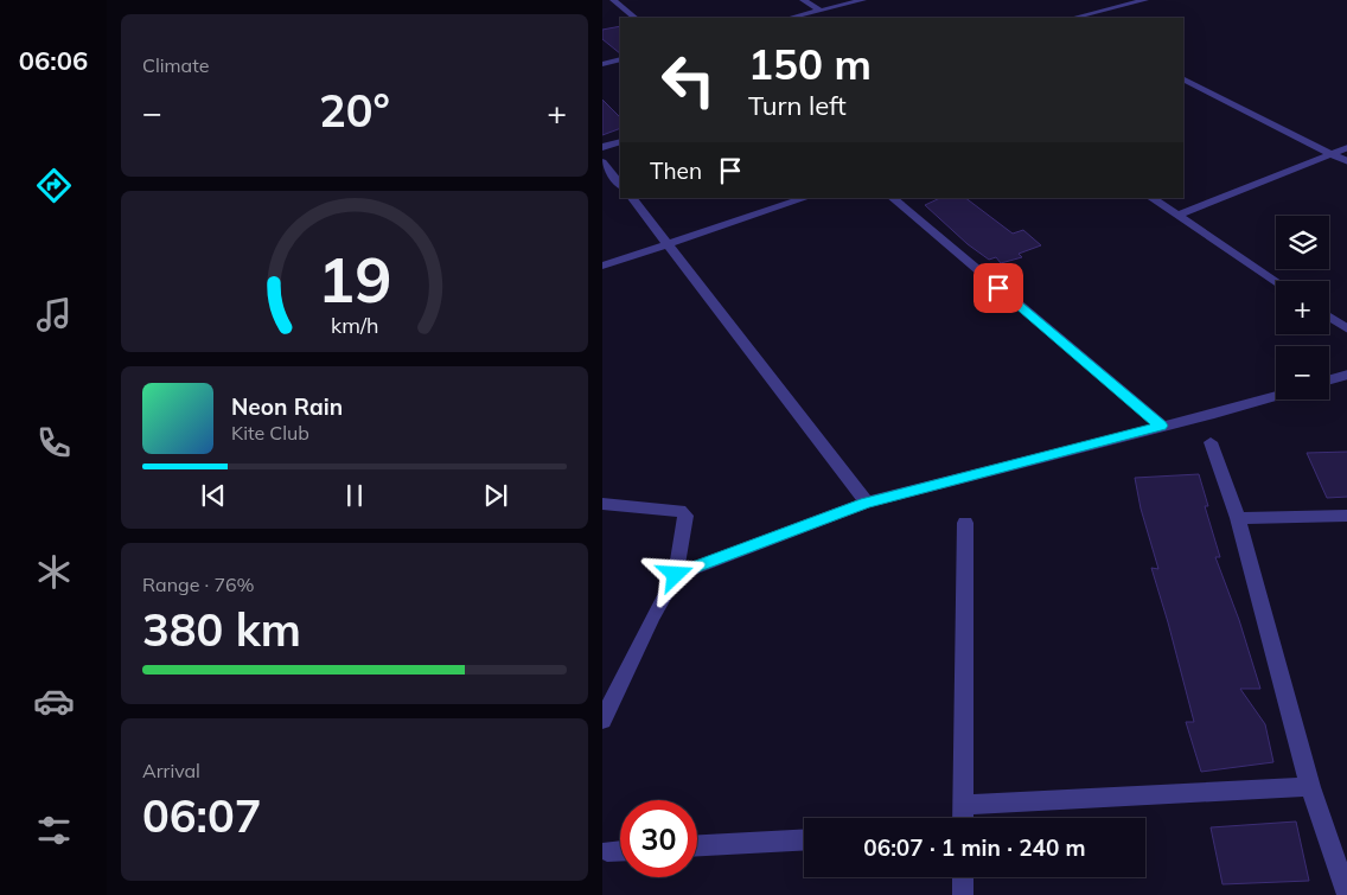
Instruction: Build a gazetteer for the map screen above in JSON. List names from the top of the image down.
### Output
{
  "page": {
    "tabs": "06:06",
    "tile": [
      "Climate",
      ["Range · 76%", "380 km"],
      ["Arrival", "06:07"]
    ],
    "turn": ["150 m", "Turn left"],
    "heat": ["−", "20°", "+"],
    "then": "Then",
    "map_buttons": ["+", "−"],
    "song": ["Neon Rain", "Kite Club"],
    "limit": "30",
    "trip": "06:07 · 1 min · 240 m",
    "gauge": ["19", "km/h"]
  }
}
